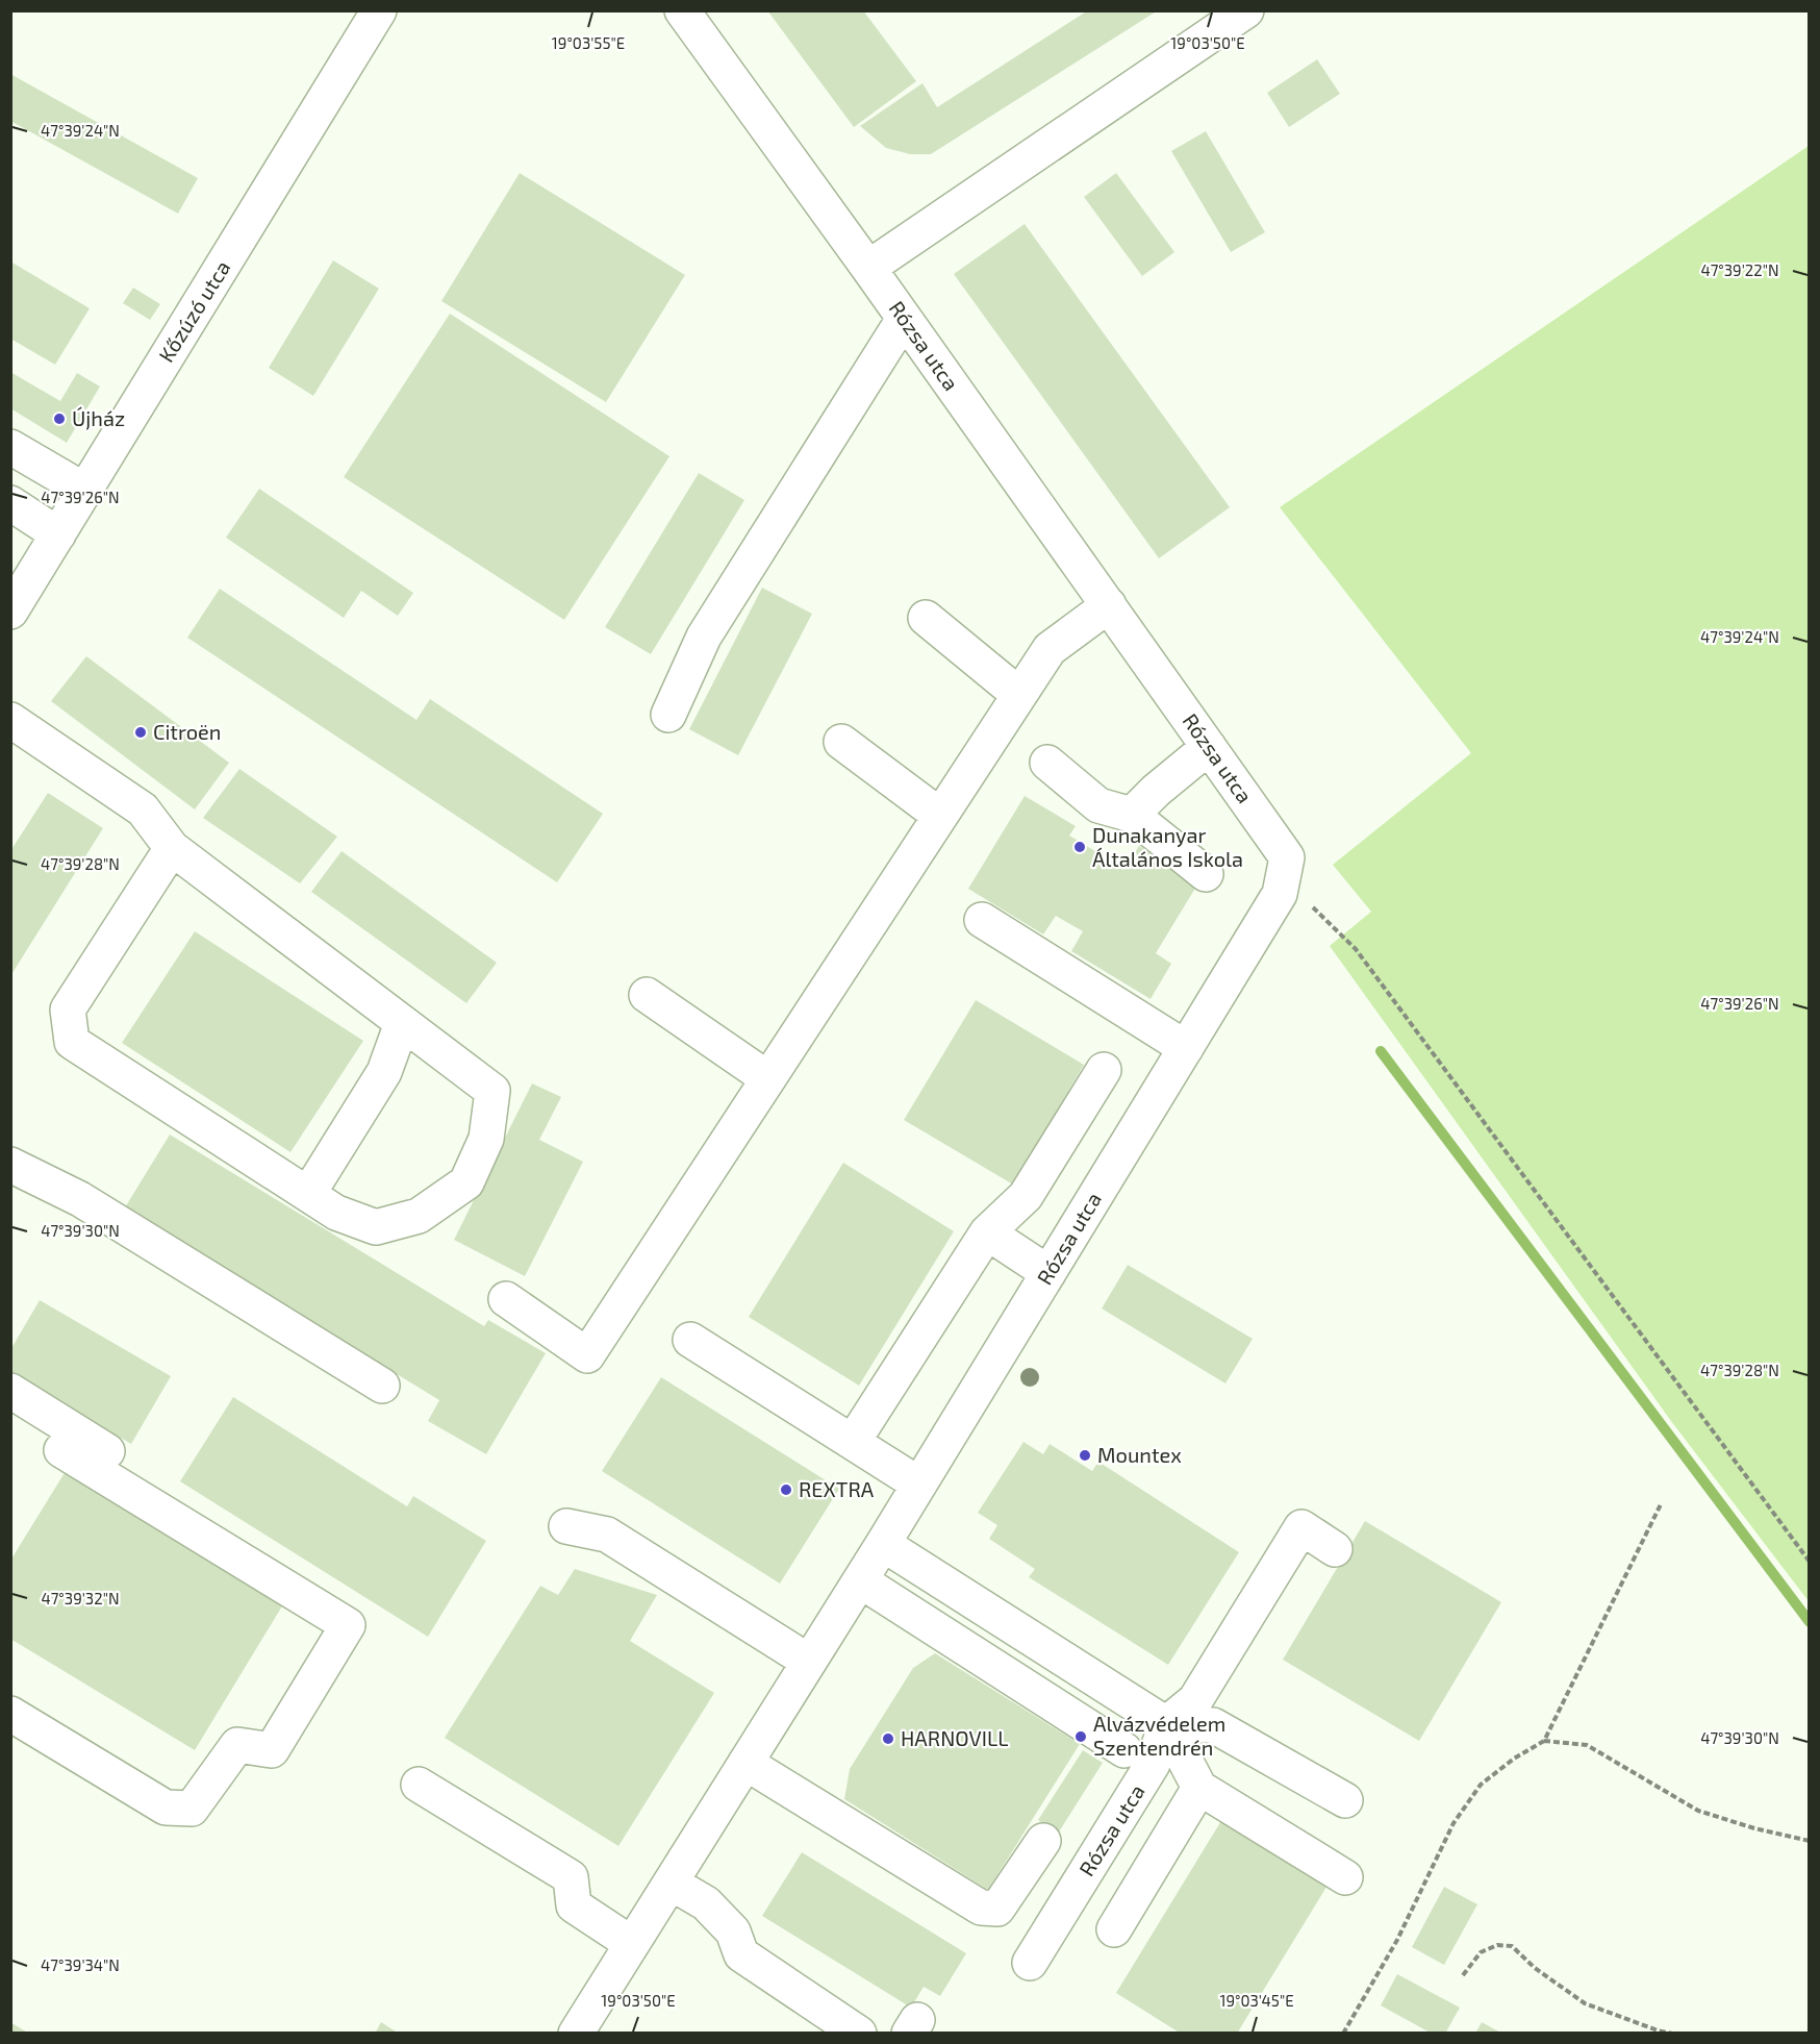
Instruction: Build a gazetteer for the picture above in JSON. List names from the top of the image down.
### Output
{
  "streets": {
    "street": ["Kőzúzó utca", "Rózsa utca"]
  },
  "places": [
    "Újház",
    "Citroën",
    "Dunakanyar Általános Iskola",
    "Mountex",
    "REXTRA",
    "Alvázvédelem Szentendrén",
    "HARNOVILL"
  ],
  "coordinates": [
    "19°03'55\"E",
    "19°03'50\"E",
    "47°39'24\"N",
    "47°39'22\"N",
    "47°39'26\"N",
    "47°39'28\"N",
    "47°39'30\"N",
    "47°39'32\"N",
    "47°39'34\"N",
    "19°03'45\"E"
  ]
}
